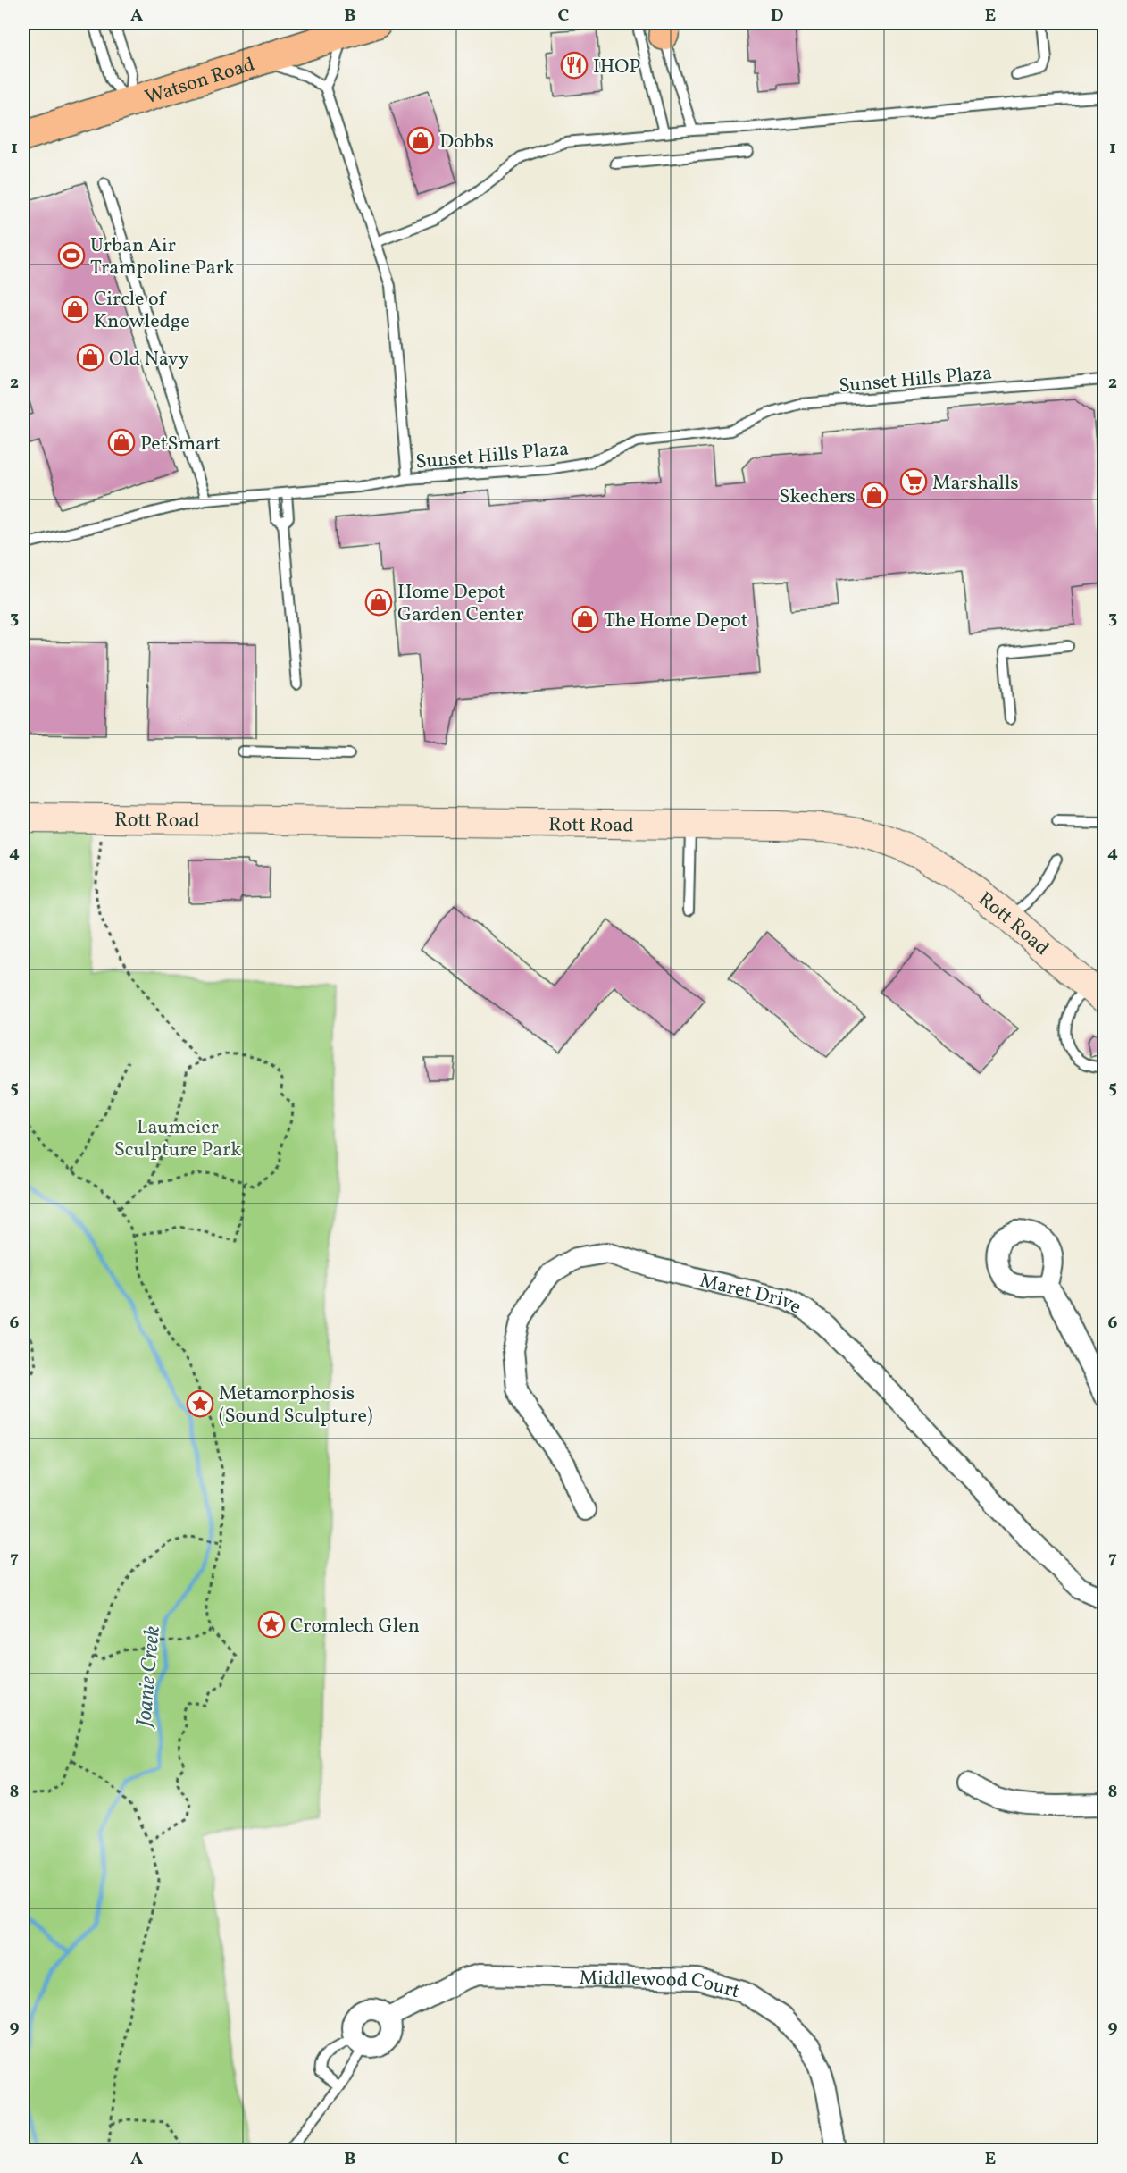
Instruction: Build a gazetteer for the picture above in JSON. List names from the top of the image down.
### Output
{
  "streets": {
    "main road": ["Watson Road"],
    "street": ["Rott Road", "Maret Drive", "Middlewood Court"],
    "lane": ["Sunset Hills Plaza"]
  },
  "water": ["Joanie Creek"],
  "parks": ["Laumeier Sculpture Park"],
  "places": {
    "restaurant": ["IHOP"],
    "shop": [
      "Dobbs",
      "Circle of Knowledge",
      "Old Navy",
      "PetSmart",
      "Skechers",
      "Home Depot Garden Center",
      "The Home Depot"
    ],
    "sports": ["Urban Air Trampoline Park"],
    "supermarket": ["Marshalls"],
    "place": ["Metamorphosis (Sound Sculpture)", "Cromlech Glen"]
  },
  "grid": {
    "columns": [
      "A",
      "B",
      "C",
      "D",
      "E"
    ],
    "rows": [
      "1",
      "2",
      "3",
      "4",
      "5",
      "6",
      "7",
      "8",
      "9"
    ]
  }
}
